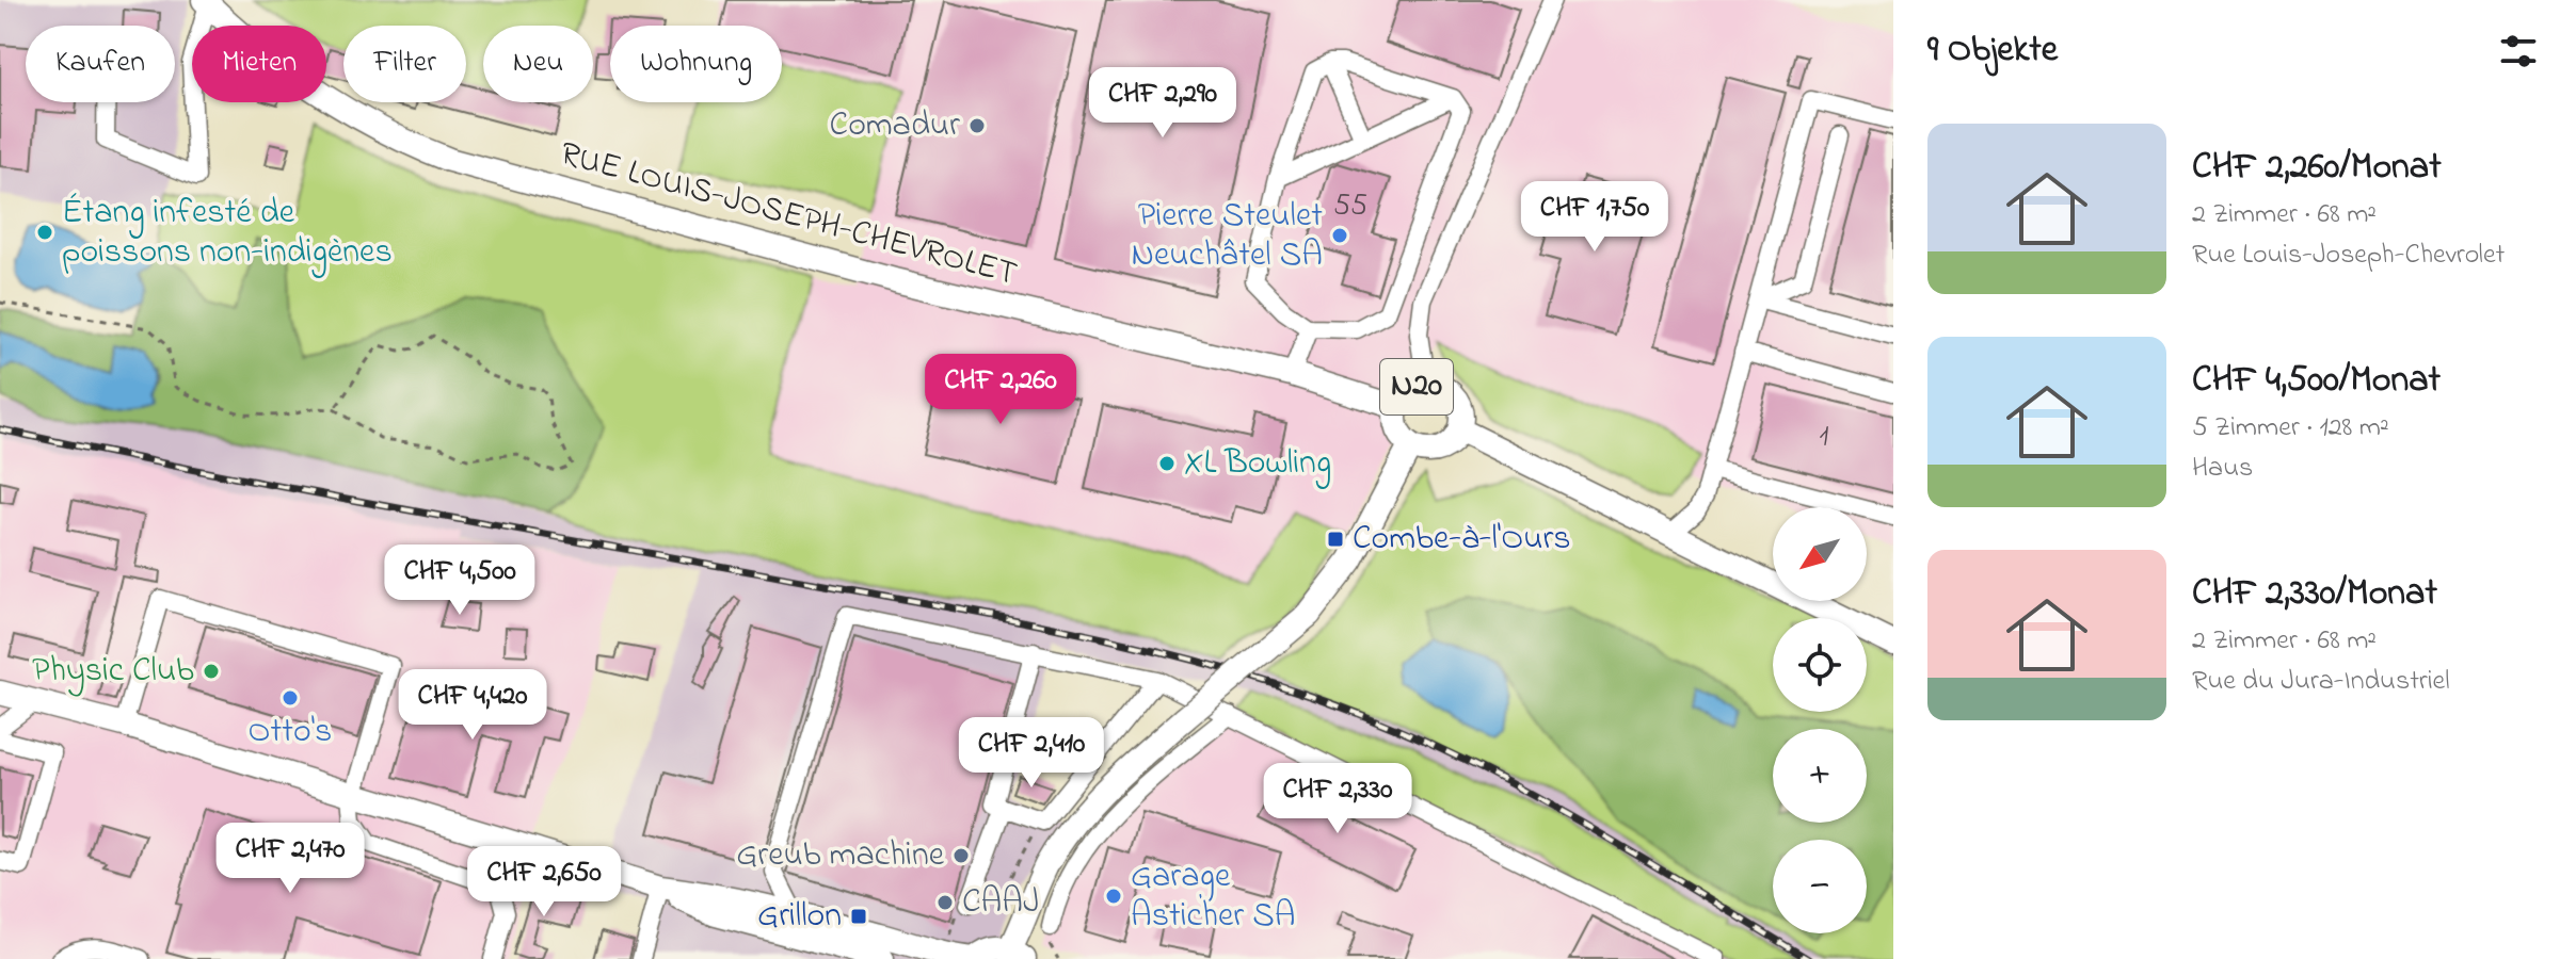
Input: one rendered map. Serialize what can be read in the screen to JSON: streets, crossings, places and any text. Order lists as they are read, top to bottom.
{
  "streets": {
    "main road": ["RUE LOUIS-JOSEPH-CHEVROLET", "N20"]
  },
  "crossings": [
    ["RUE LOUIS-JOSEPH-CHEVROLET", "N20"]
  ],
  "places": {
    "other": [
      "Comadur",
      "Étang infesté de poissons non-indigènes",
      "Pierre Steulet Neuchâtel SA",
      "XL Bowling",
      "Physic Club",
      "Otto's",
      "Greub machine",
      "Garage Asticher SA",
      "CAAJ"
    ],
    "transit": ["Combe-à-l'Ours", "Grillon"]
  },
  "house_numbers": ["55", "1"],
  "north": "bottom left",
  "page": {
    "heading": "9 Objekte",
    "chip": [
      "Kaufen",
      "Mieten",
      "Filter",
      "Neu",
      "Wohnung"
    ],
    "price": [
      "CHF 2,290",
      "CHF 1,750",
      "CHF 2,260",
      "CHF 4,500",
      "CHF 4,420",
      "CHF 2,410",
      "CHF 2,330",
      "CHF 2,470",
      "CHF 2,650"
    ],
    "list": [
      {
        "name": "CHF 2,260/Monat",
        "note": "2 Zimmer · 68 m² · Rue Louis-Joseph-Chevrolet"
      },
      {
        "name": "CHF 4,500/Monat",
        "note": "5 Zimmer · 128 m² · Haus"
      },
      {
        "name": "CHF 2,330/Monat",
        "note": "2 Zimmer · 68 m² · Rue du Jura-Industriel"
      }
    ],
    "map_buttons": ["+", "−"]
  }
}
